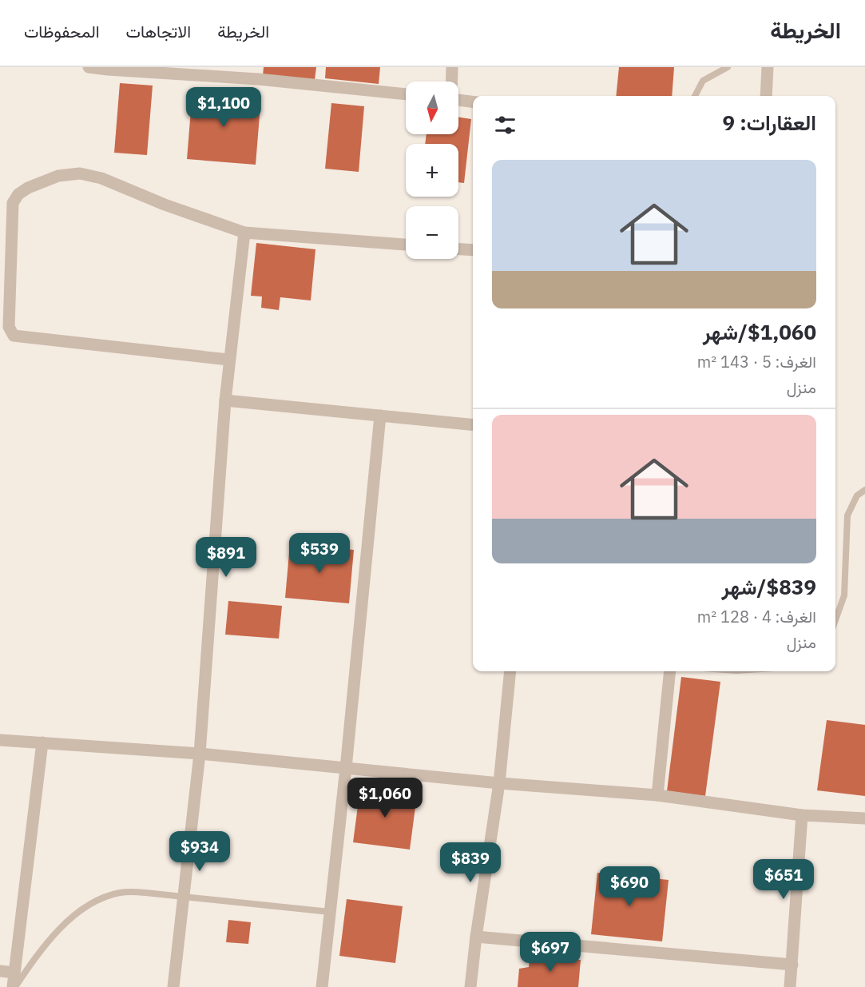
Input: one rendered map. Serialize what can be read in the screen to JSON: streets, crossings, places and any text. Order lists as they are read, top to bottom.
{
  "north": "bottom",
  "page": {
    "header": "الخريطة",
    "nav": ["الخريطة", "الاتجاهات", "المحفوظات"],
    "map_buttons": ["+", "−"],
    "price": [
      "$1,100",
      "$539",
      "$891",
      "$1,060",
      "$934",
      "$839",
      "$651",
      "$690",
      "$697"
    ],
    "heading": "العقارات: 9",
    "list": [
      {
        "name": "$1,060/شهر",
        "note": "الغرف: 5 · 143 m² · منزل"
      },
      {
        "name": "$839/شهر",
        "note": "الغرف: 4 · 128 m² · منزل"
      }
    ]
  }
}
